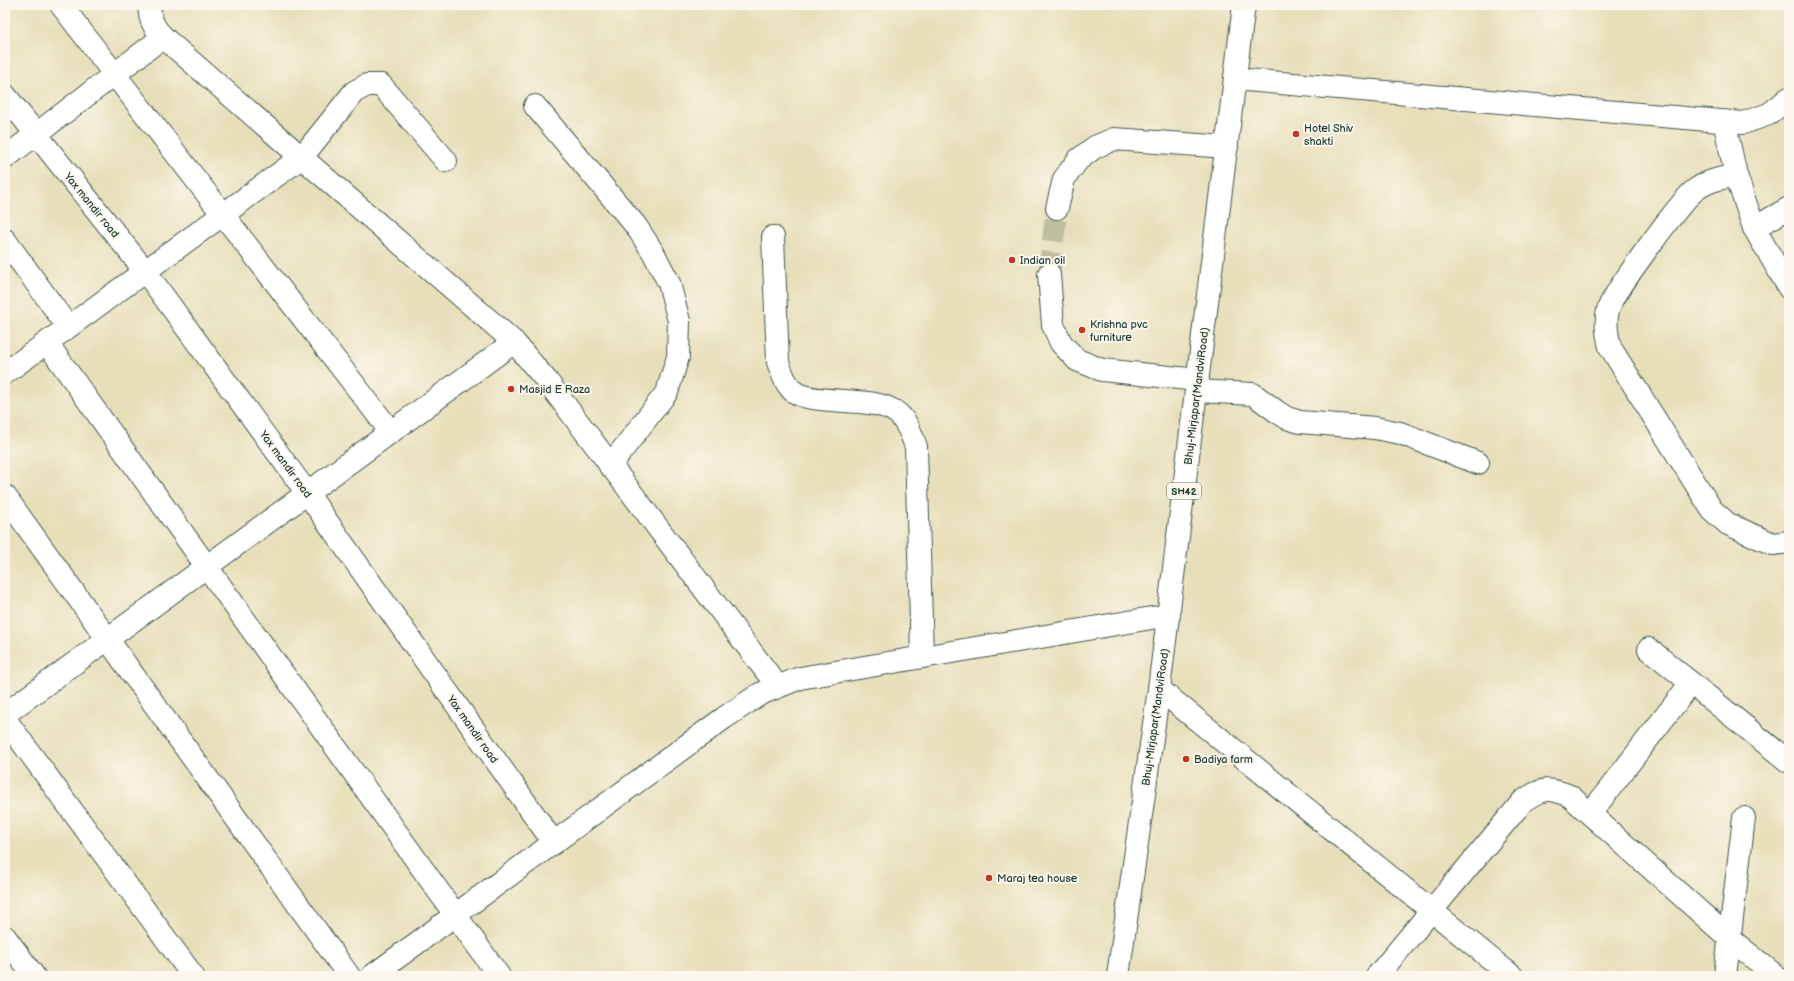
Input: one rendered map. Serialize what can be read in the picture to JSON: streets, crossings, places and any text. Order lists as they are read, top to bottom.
{
  "streets": {
    "street": ["Yax mandir road", "Bhuj-Mirjapar(MandviRoad)", "SH42"]
  },
  "places": [
    "Hotel Shiv shakti",
    "Indian oil",
    "Krishna pvc furniture",
    "Masjid E Raza",
    "Badiya farm",
    "Maraj tea house"
  ]
}
